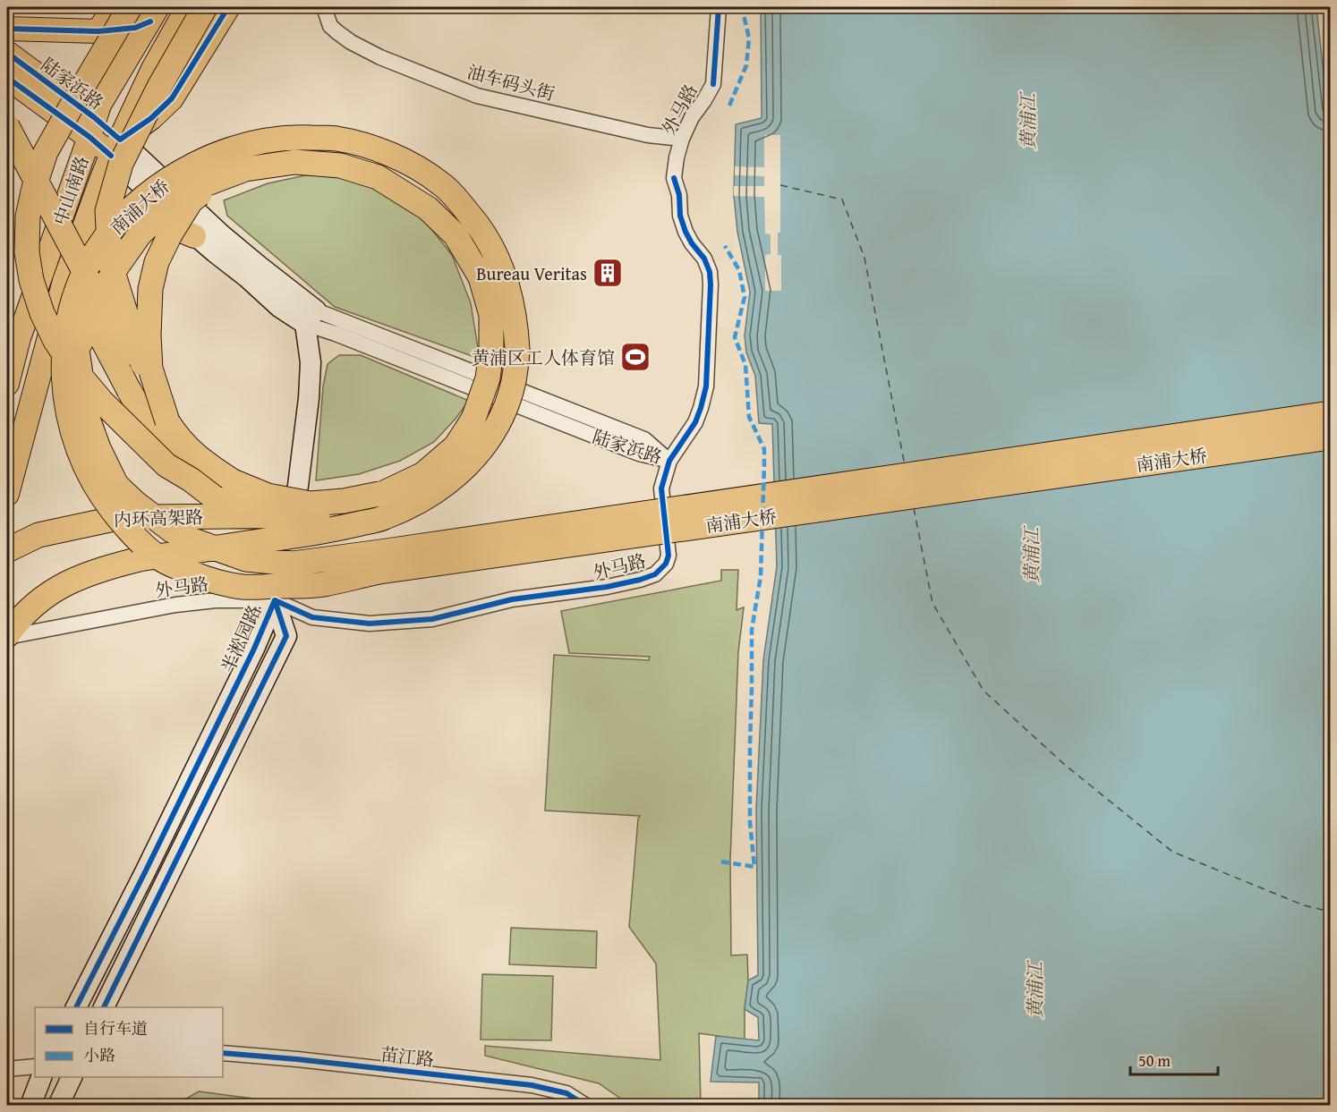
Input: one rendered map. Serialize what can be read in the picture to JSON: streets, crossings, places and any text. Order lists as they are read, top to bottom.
{
  "streets": {
    "highway": ["南浦大桥", "内环高架路"],
    "main road": ["陆家浜路", "中山南路", "半淞园路"],
    "street": ["油车码头街", "外马路", "苗江路"]
  },
  "crossings": [
    ["油车码头街", "外马路"],
    ["陆家浜路", "外马路"],
    ["陆家浜路", "中山南路"],
    ["陆家浜路", "半淞园路"],
    ["外马路", "半淞园路"],
    ["南浦大桥", "内环高架路"]
  ],
  "water": ["黄浦江"],
  "places": {
    "building": ["Bureau Veritas"],
    "sports": ["黄浦区工人体育馆"]
  },
  "legend": ["自行车道", "小路"],
  "scale_bar": "50 m"
}
